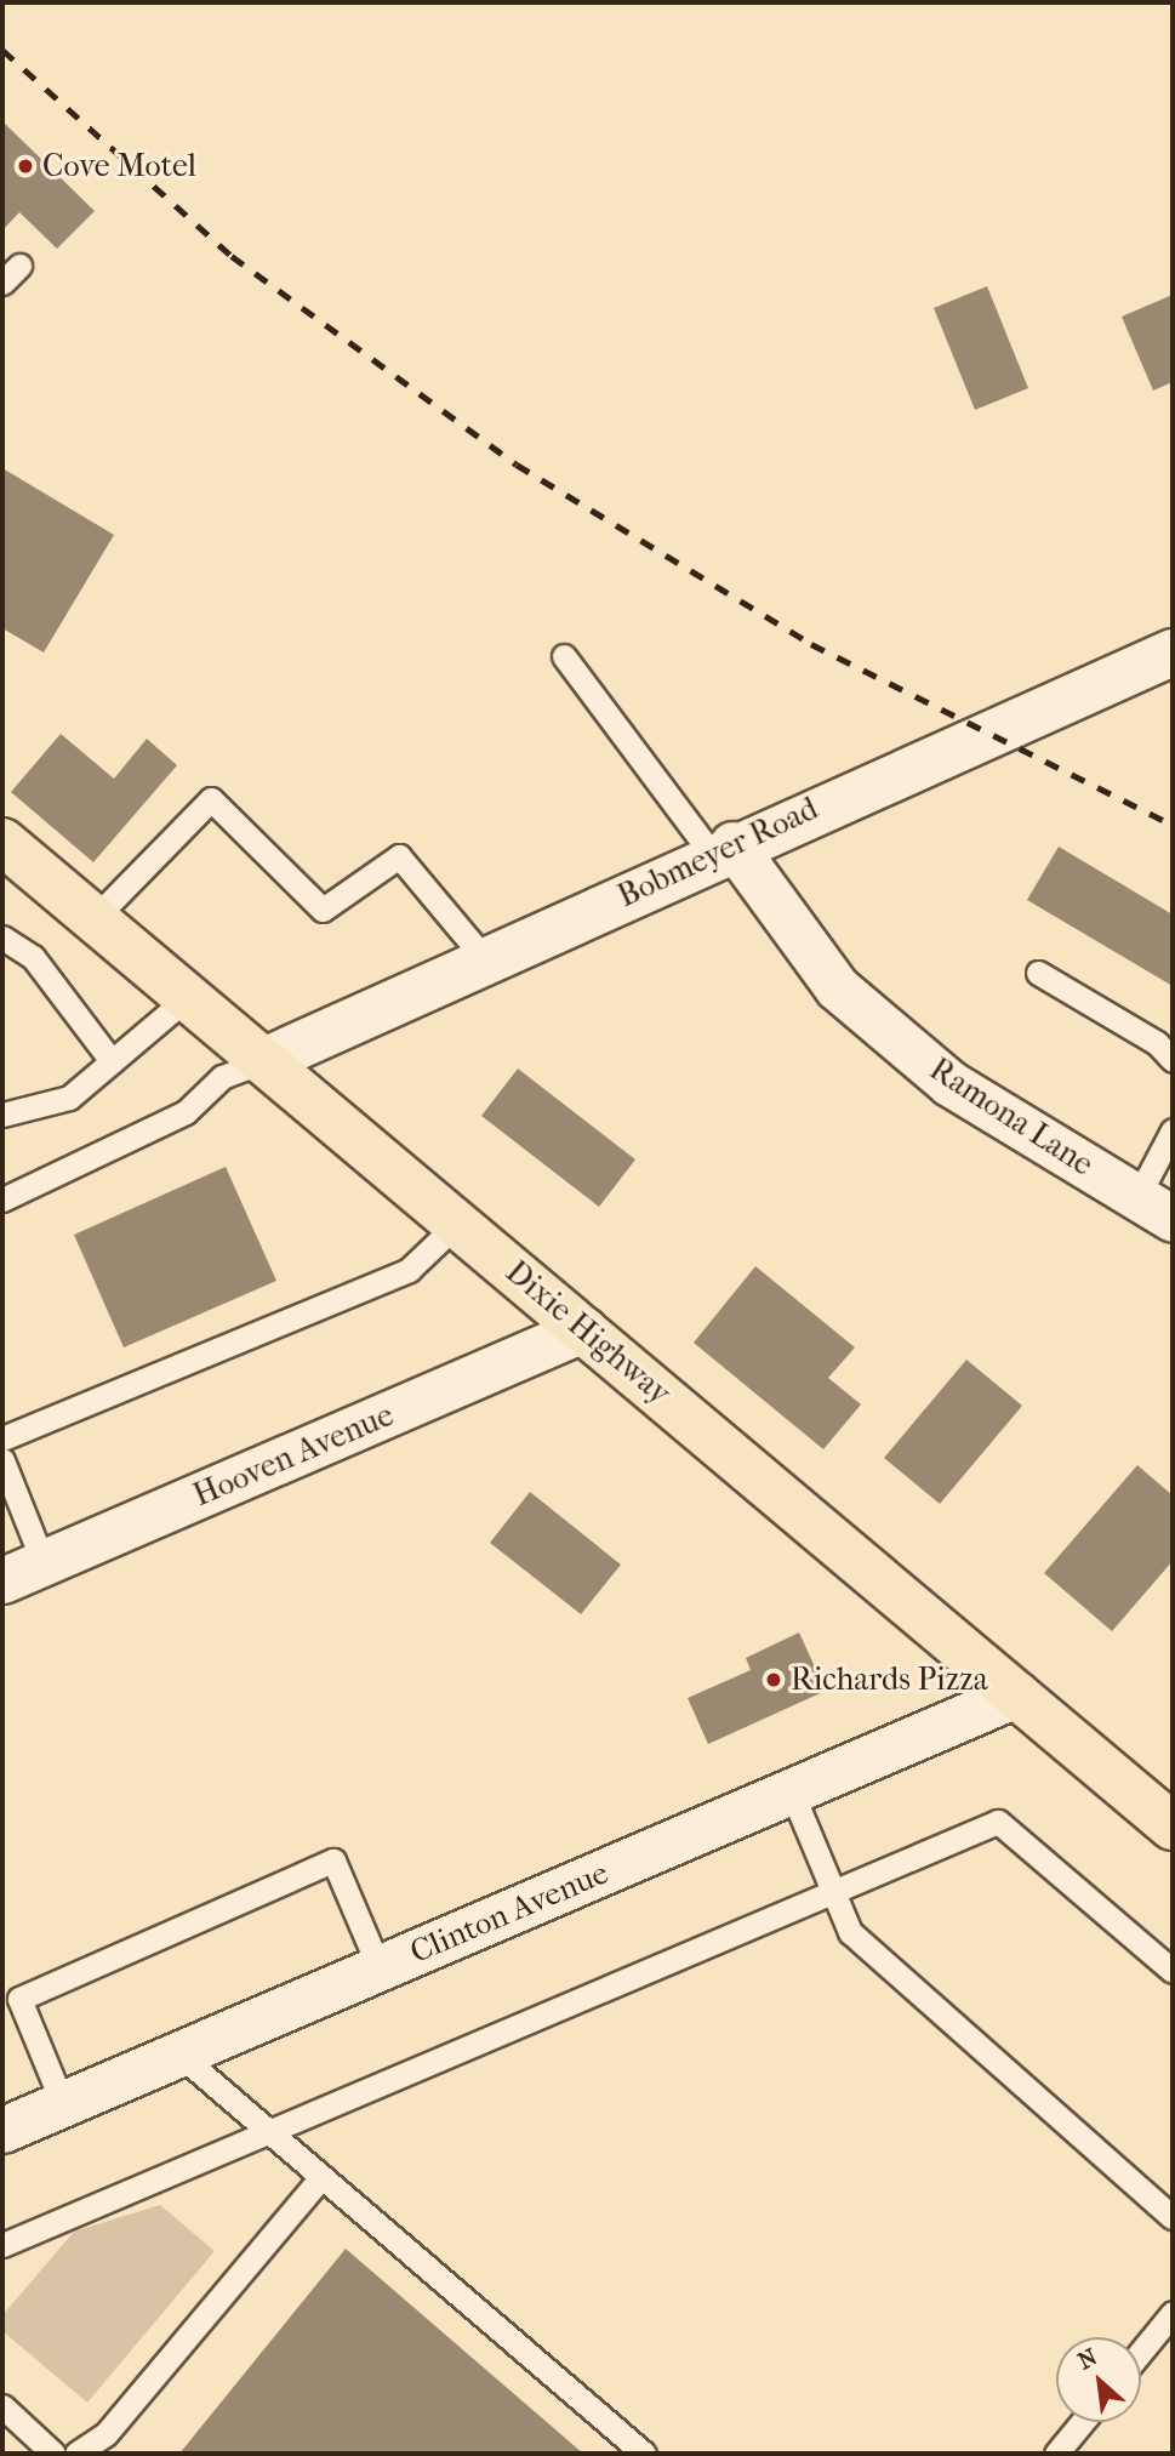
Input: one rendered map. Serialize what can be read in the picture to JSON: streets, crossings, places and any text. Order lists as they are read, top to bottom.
{
  "streets": {
    "main road": ["Dixie Highway"],
    "street": [
      "Bobmeyer Road",
      "Ramona Lane",
      "Hooven Avenue",
      "Clinton Avenue"
    ]
  },
  "crossings": [
    ["Bobmeyer Road", "Ramona Lane"],
    ["Bobmeyer Road", "Dixie Highway"],
    ["Dixie Highway", "Hooven Avenue"],
    ["Dixie Highway", "Clinton Avenue"]
  ],
  "places": ["Cove Motel", "Richards Pizza"],
  "north": "top left"
}
